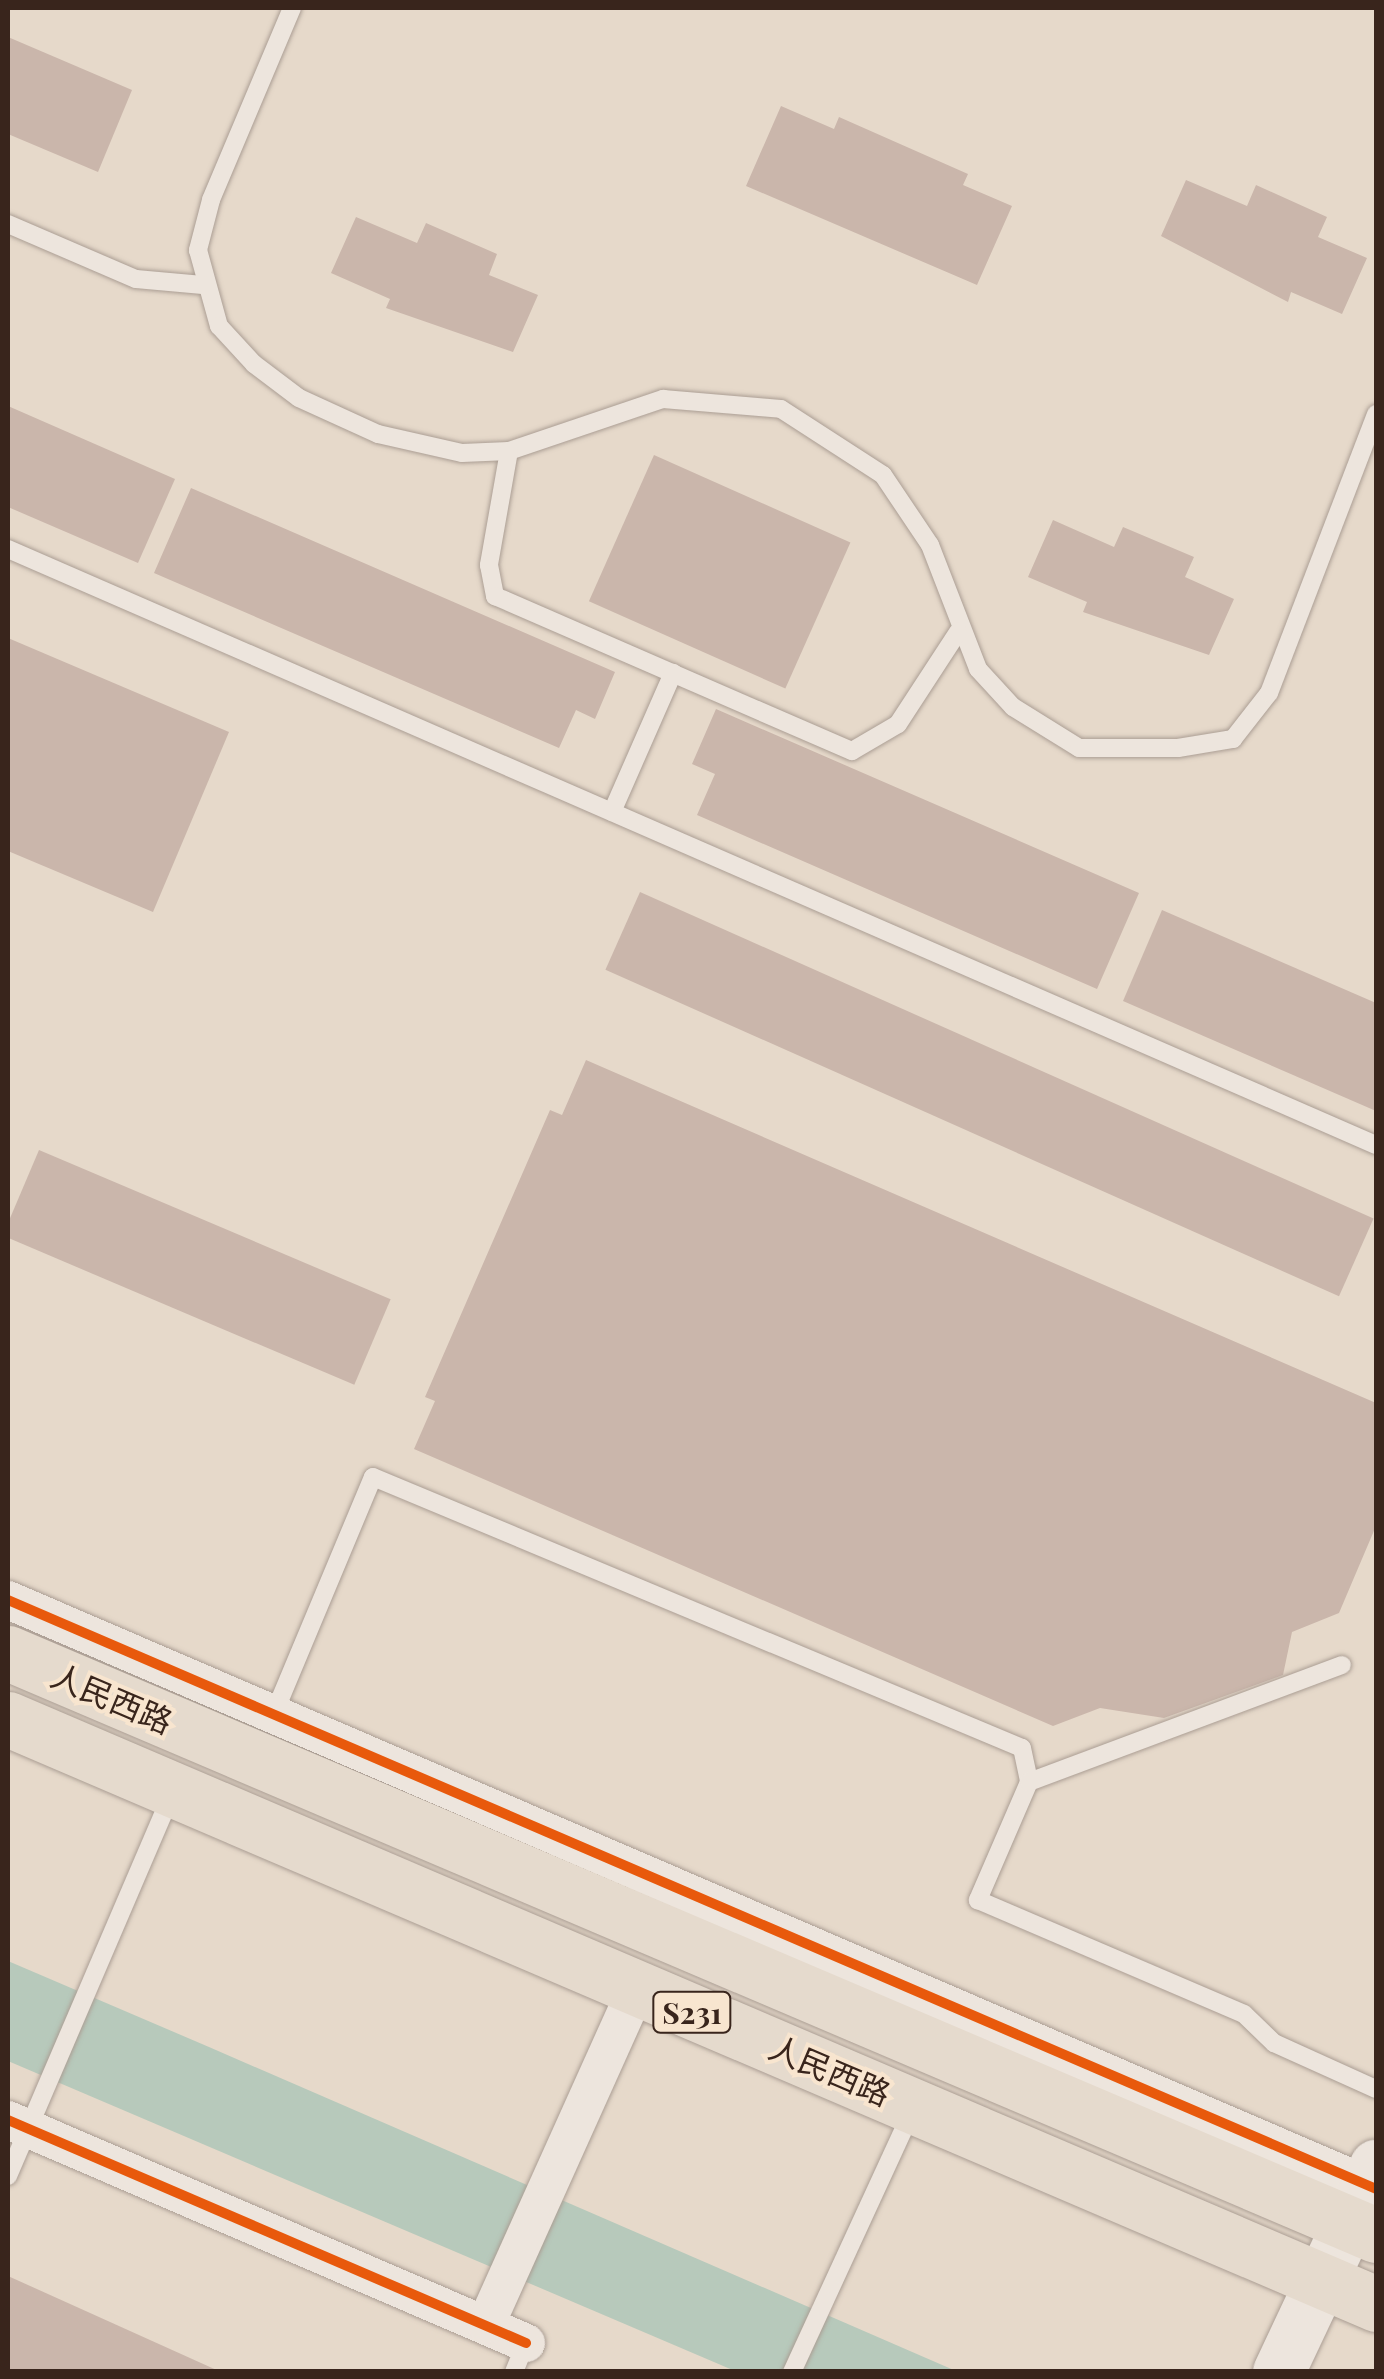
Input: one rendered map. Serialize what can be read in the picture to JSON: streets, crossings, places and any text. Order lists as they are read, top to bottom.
{
  "streets": {
    "main road": ["人民西路", "S231"]
  }
}
